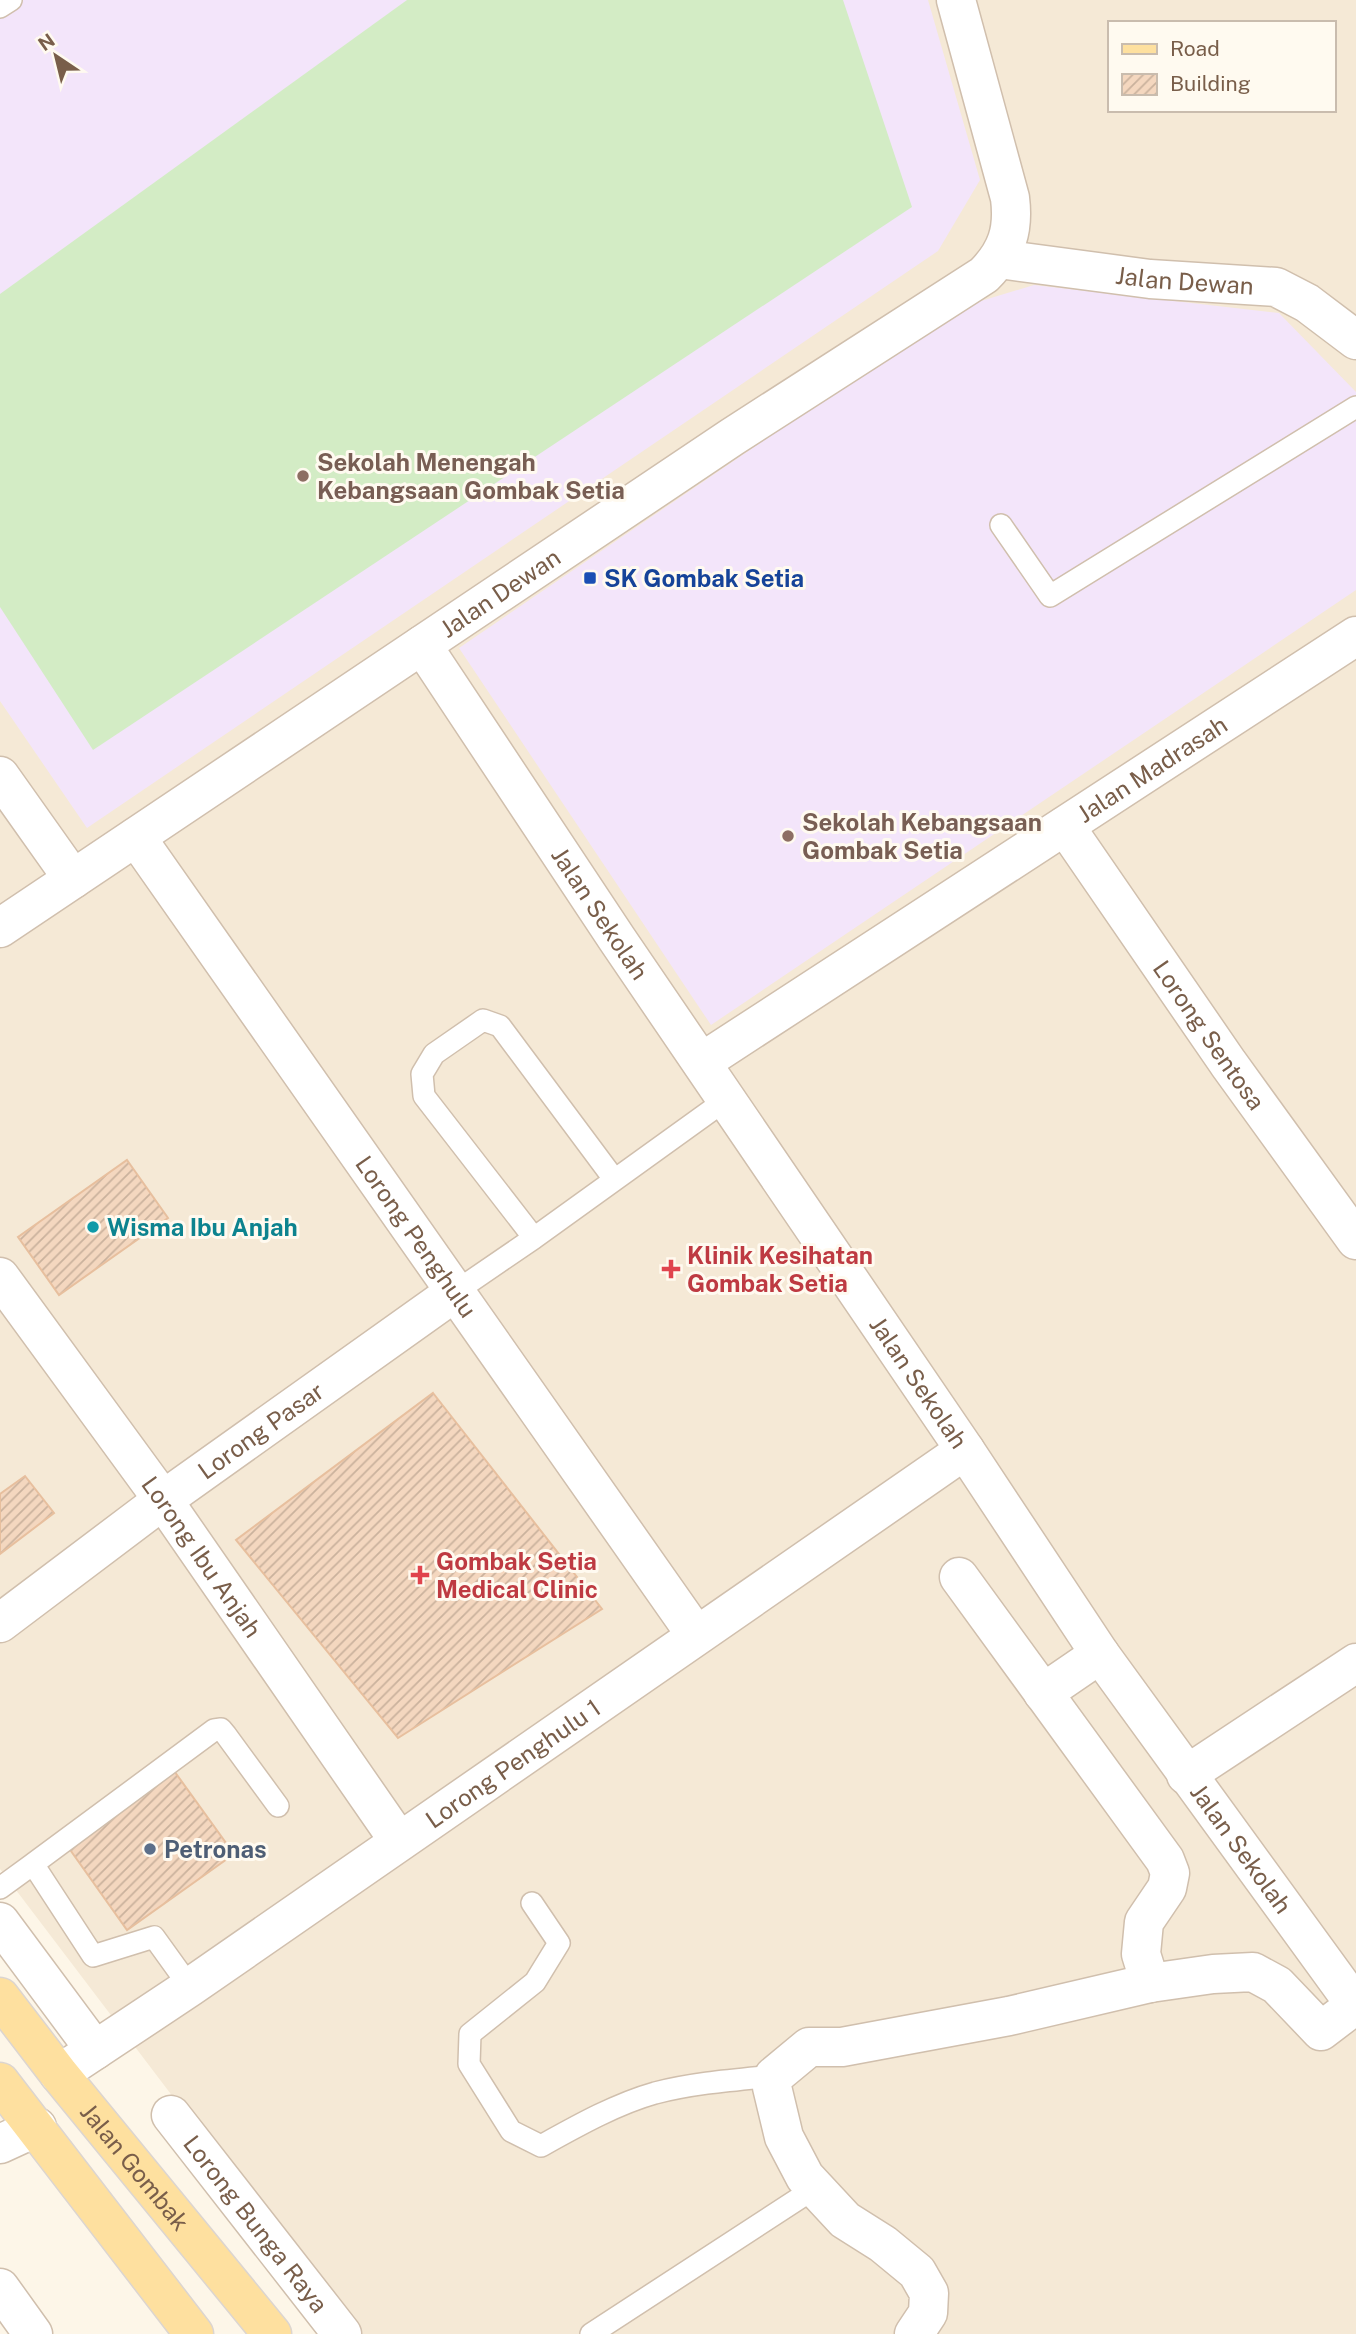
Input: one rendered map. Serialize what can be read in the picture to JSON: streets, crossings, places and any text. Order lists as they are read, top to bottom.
{
  "streets": {
    "main road": ["Jalan Gombak"],
    "street": [
      "Jalan Dewan",
      "Jalan Madrasah",
      "Jalan Sekolah",
      "Lorong Sentosa",
      "Lorong Penghulu",
      "Lorong Pasar",
      "Lorong Ibu Anjah",
      "Lorong Penghulu 1",
      "Lorong Bunga Raya"
    ]
  },
  "crossings": [
    ["Jalan Dewan", "Jalan Sekolah"],
    ["Jalan Dewan", "Lorong Penghulu"],
    ["Jalan Madrasah", "Jalan Sekolah"],
    ["Jalan Madrasah", "Lorong Sentosa"],
    ["Jalan Sekolah", "Lorong Penghulu 1"],
    ["Lorong Penghulu", "Lorong Pasar"],
    ["Lorong Penghulu", "Lorong Penghulu 1"],
    ["Lorong Pasar", "Lorong Ibu Anjah"],
    ["Lorong Ibu Anjah", "Lorong Penghulu 1"],
    ["Lorong Penghulu 1", "Jalan Gombak"]
  ],
  "places": {
    "other": [
      "Sekolah Menengah Kebangsaan Gombak Setia",
      "Sekolah Kebangsaan Gombak Setia",
      "Wisma Ibu Anjah",
      "Petronas"
    ],
    "transit": ["SK Gombak Setia"],
    "health": ["Klinik Kesihatan Gombak Setia", "Gombak Setia Medical Clinic"]
  },
  "legend": ["Road", "Building"],
  "north": "top left"
}
